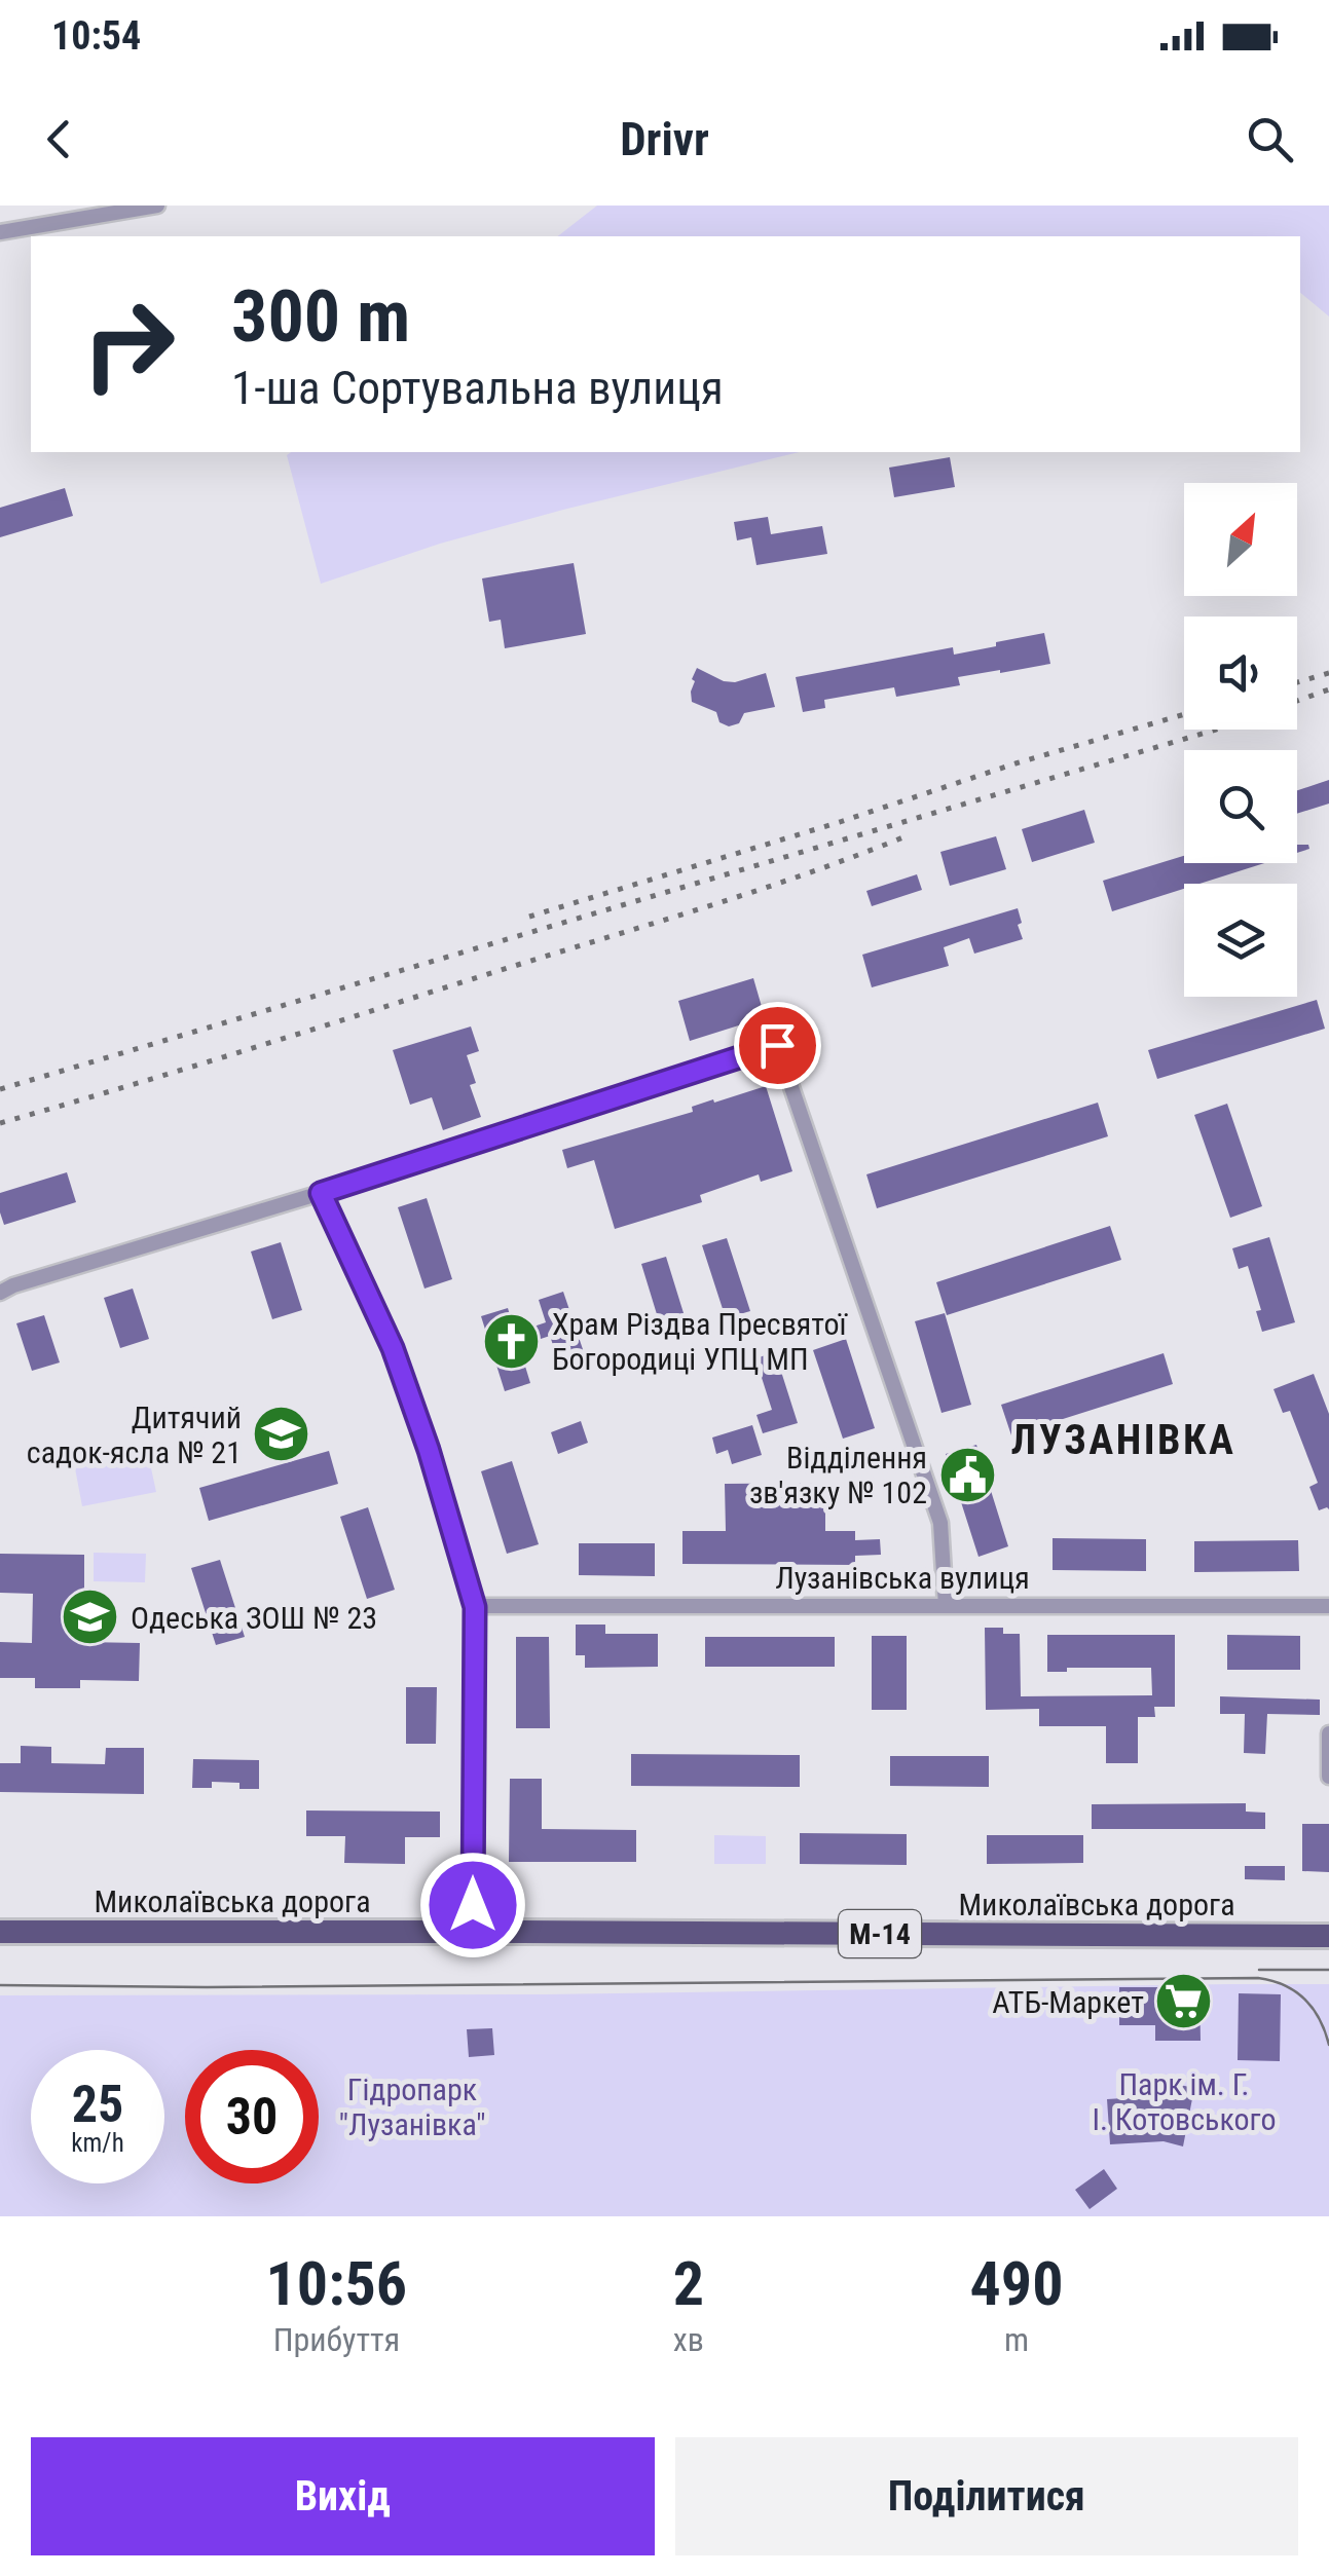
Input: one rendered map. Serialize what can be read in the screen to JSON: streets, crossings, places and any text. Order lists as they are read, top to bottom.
{
  "streets": {
    "main road": ["Миколаївська дорога", "М-14"],
    "street": ["Лузанівська вулиця"]
  },
  "districts": ["ЛУЗАНІВКА"],
  "parks": ["Парк ім. Г. І. Котовського", "Гідропарк \"Лузанівка\""],
  "places": {
    "church": ["Храм Різдва Пресвятої Богородиці УПЦ МП"],
    "school or university": ["Дитячий садок-ясла № 21", "Одеська ЗОШ № 23"],
    "public building": ["Відділення зв'язку № 102"],
    "supermarket": ["АТБ-Маркет"]
  },
  "north": "top right",
  "page": {
    "status": "10:54",
    "header": "Drivr",
    "turn": ["300 m", "1-ша Сортувальна вулиця"],
    "speed": "25 km/h",
    "limit": "30",
    "eta": [
      "10:56",
      "Прибуття",
      "2",
      "хв",
      "490",
      "m"
    ],
    "buttons": ["Вихід", "Поділитися"]
  }
}
